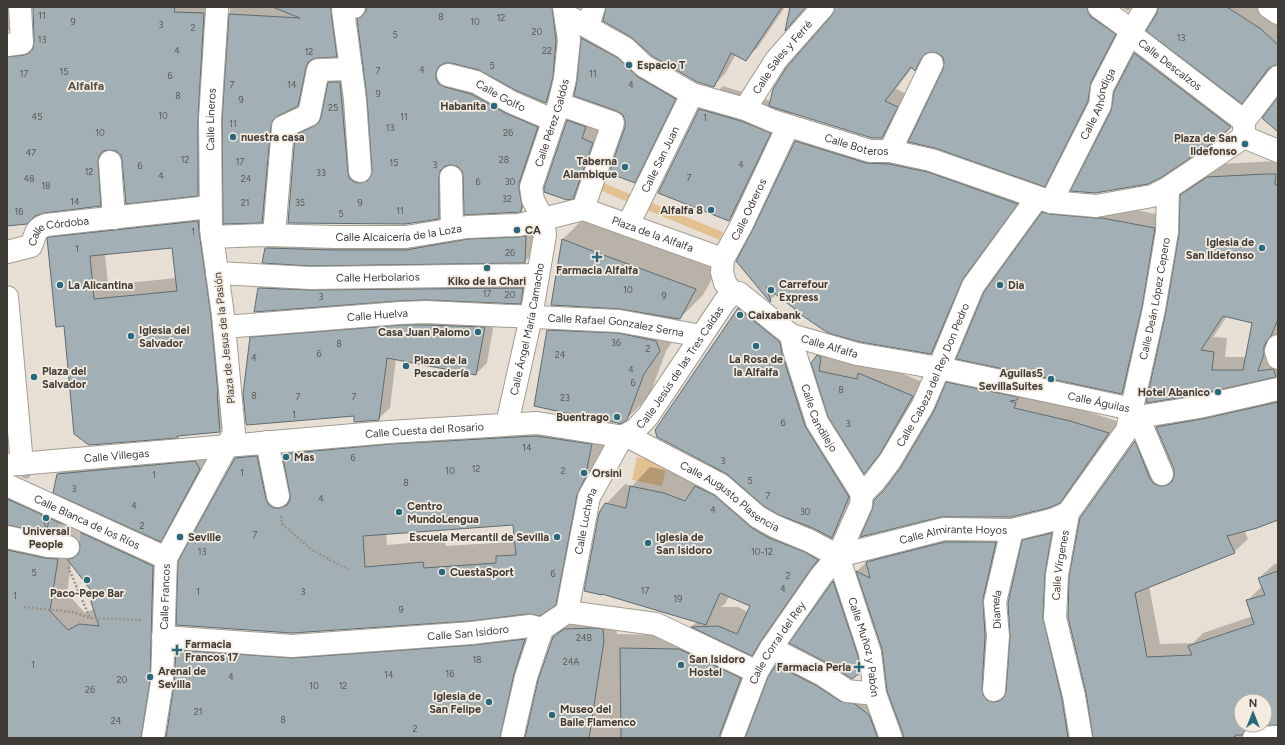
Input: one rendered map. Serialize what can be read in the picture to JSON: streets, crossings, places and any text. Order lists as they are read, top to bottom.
{
  "streets": {
    "street": [
      "Calle Sales y Ferré",
      "Calle Descalzos",
      "Calle Golfo",
      "Calle Alhóndiga",
      "Calle Lineros",
      "Calle Pérez Galdós",
      "Calle Boteros",
      "Calle San Juan",
      "Calle Odreros",
      "Calle Alcaicería de la Loza",
      "Calle Córdoba",
      "Plaza de la Alfalfa",
      "Calle Herbolarios",
      "Calle Deán López Cepero",
      "Calle Huelva",
      "Calle Rafael Gonzalez Serna",
      "Calle Ángel María Camacho",
      "Plaza de Jesus de la Pasión",
      "Calle Alfalfa",
      "Calle Jesús de las Tres Caídas",
      "Calle Cabeza del Rey Don Pedro",
      "Calle Águilas",
      "Calle Candilejo",
      "Calle Cuesta del Rosario",
      "Calle Villegas",
      "Calle Augusto Plasencia",
      "Calle Blanca de los Ríos",
      "Calle Luchana",
      "Calle Almirante Hoyos",
      "Calle Vírgenes",
      "Calle Francos",
      "Diamela",
      "Calle San Isidoro",
      "Calle Corral del Rey",
      "Calle Muñoz y Pabón"
    ]
  },
  "crossings": [
    ["Calle Sales y Ferré", "Calle Boteros"],
    ["Calle Descalzos", "Calle Alhóndiga"],
    ["Calle Golfo", "Calle Pérez Galdós"],
    ["Calle Golfo", "Calle Alcaicería de la Loza"],
    ["Calle Golfo", "Plaza de la Alfalfa"],
    ["Calle Alhóndiga", "Calle Boteros"],
    ["Calle Alhóndiga", "Calle Cabeza del Rey Don Pedro"],
    ["Calle Lineros", "Calle Alcaicería de la Loza"],
    ["Calle Lineros", "Calle Córdoba"],
    ["Calle Lineros", "Plaza de Jesus de la Pasión"],
    ["Calle Pérez Galdós", "Calle Boteros"],
    ["Calle Pérez Galdós", "Calle Alcaicería de la Loza"],
    ["Calle Pérez Galdós", "Calle Ángel María Camacho"],
    ["Calle Boteros", "Calle San Juan"],
    ["Calle Boteros", "Calle Odreros"],
    ["Calle Boteros", "Calle Deán López Cepero"],
    ["Calle Boteros", "Calle Cabeza del Rey Don Pedro"],
    ["Calle San Juan", "Plaza de la Alfalfa"],
    ["Calle Odreros", "Plaza de la Alfalfa"],
    ["Calle Alcaicería de la Loza", "Plaza de la Alfalfa"],
    ["Calle Alcaicería de la Loza", "Calle Ángel María Camacho"],
    ["Calle Alcaicería de la Loza", "Plaza de Jesus de la Pasión"],
    ["Calle Herbolarios", "Calle Ángel María Camacho"],
    ["Calle Herbolarios", "Plaza de Jesus de la Pasión"],
    ["Calle Deán López Cepero", "Calle Águilas"],
    ["Calle Deán López Cepero", "Calle Vírgenes"],
    ["Calle Huelva", "Calle Rafael Gonzalez Serna"],
    ["Calle Huelva", "Calle Ángel María Camacho"],
    ["Calle Huelva", "Plaza de Jesus de la Pasión"],
    ["Calle Rafael Gonzalez Serna", "Calle Ángel María Camacho"],
    ["Calle Rafael Gonzalez Serna", "Calle Jesús de las Tres Caídas"],
    ["Calle Ángel María Camacho", "Calle Cuesta del Rosario"],
    ["Plaza de Jesus de la Pasión", "Calle Cuesta del Rosario"],
    ["Plaza de Jesus de la Pasión", "Calle Villegas"],
    ["Plaza de Jesus de la Pasión", "Calle Francos"],
    ["Calle Alfalfa", "Calle Jesús de las Tres Caídas"],
    ["Calle Alfalfa", "Calle Cabeza del Rey Don Pedro"],
    ["Calle Alfalfa", "Calle Águilas"],
    ["Calle Alfalfa", "Calle Candilejo"],
    ["Calle Jesús de las Tres Caídas", "Calle Cuesta del Rosario"],
    ["Calle Jesús de las Tres Caídas", "Calle Augusto Plasencia"],
    ["Calle Jesús de las Tres Caídas", "Calle Luchana"],
    ["Calle Cabeza del Rey Don Pedro", "Calle Águilas"],
    ["Calle Cabeza del Rey Don Pedro", "Calle Candilejo"],
    ["Calle Águilas", "Calle Vírgenes"],
    ["Calle Cuesta del Rosario", "Calle Villegas"],
    ["Calle Cuesta del Rosario", "Calle Augusto Plasencia"],
    ["Calle Cuesta del Rosario", "Calle Luchana"],
    ["Calle Cuesta del Rosario", "Calle Francos"],
    ["Calle Villegas", "Calle Francos"],
    ["Calle Augusto Plasencia", "Calle Luchana"],
    ["Calle Augusto Plasencia", "Calle Almirante Hoyos"],
    ["Calle Augusto Plasencia", "Calle Corral del Rey"],
    ["Calle Augusto Plasencia", "Calle Muñoz y Pabón"],
    ["Calle Blanca de los Ríos", "Calle Francos"],
    ["Calle Almirante Hoyos", "Calle Vírgenes"],
    ["Calle Almirante Hoyos", "Diamela"],
    ["Calle Almirante Hoyos", "Calle Corral del Rey"],
    ["Calle Almirante Hoyos", "Calle Muñoz y Pabón"],
    ["Calle Francos", "Calle San Isidoro"],
    ["Calle Corral del Rey", "Calle Muñoz y Pabón"]
  ],
  "districts": ["Alfalfa"],
  "places": {
    "other": [
      "Espacio T",
      "Habanita",
      "nuestra casa",
      "Plaza de San Ildefonso",
      "Taberna Alambique",
      "Alfalfa 8",
      "CA",
      "Iglesia de San Ildefonso",
      "Kiko de la Chari",
      "La Alicantina",
      "Dia",
      "Carrefour Express",
      "Caixabank",
      "Casa Juan Palomo",
      "Iglesia del Salvador",
      "La Rosa de la Alfalfa",
      "Plaza de la Pescadería",
      "Plaza del Salvador",
      "Aguilas5 SevillaSuites",
      "Hotel Abanico",
      "Buentrago",
      "Mas",
      "Orsini",
      "Centro MundoLengua",
      "Universal People",
      "Seville",
      "Escuela Mercantil de Sevilla",
      "Iglesia de San Isidoro",
      "CuestaSport",
      "Paco-Pepe Bar",
      "San Isidoro Hostel",
      "Arenal de Sevilla",
      "Iglesia de San Felipe",
      "Museo del Baile Flamenco"
    ],
    "health": ["Farmacia Alfalfa", "Farmacia Francos 17", "Farmacia Perla"]
  },
  "house_numbers": [
    "11",
    "8",
    "12",
    "9",
    "10",
    "3",
    "2",
    "20",
    "5",
    "13",
    "13",
    "4",
    "22",
    "12",
    "5",
    "4",
    "7",
    "15",
    "17",
    "11",
    "6",
    "7",
    "14",
    "4",
    "9",
    "8",
    "9",
    "25",
    "10",
    "45",
    "11",
    "1",
    "11",
    "13",
    "10",
    "26",
    "47",
    "12",
    "28",
    "17",
    "15",
    "3",
    "4",
    "6",
    "12",
    "33",
    "4",
    "7",
    "48",
    "24",
    "6",
    "30",
    "18",
    "32",
    "14",
    "21",
    "35",
    "9",
    "11",
    "16",
    "5",
    "1",
    "1",
    "26",
    "10",
    "17",
    "20",
    "9",
    "3",
    "36",
    "8",
    "2",
    "6",
    "24",
    "4",
    "4",
    "6",
    "8",
    "8",
    "7",
    "7",
    "23",
    "1",
    "6",
    "3",
    "14",
    "6",
    "3",
    "12",
    "10",
    "2",
    "1",
    "1",
    "5",
    "8",
    "3",
    "7",
    "4",
    "4",
    "4",
    "30",
    "2",
    "7",
    "13",
    "10-12",
    "5",
    "6",
    "2",
    "4",
    "17",
    "1",
    "3",
    "1",
    "19",
    "9",
    "24B",
    "18",
    "24A",
    "1",
    "16",
    "14",
    "4",
    "20",
    "10",
    "12",
    "26",
    "21",
    "8",
    "24",
    "2"
  ],
  "north": "top"
}
